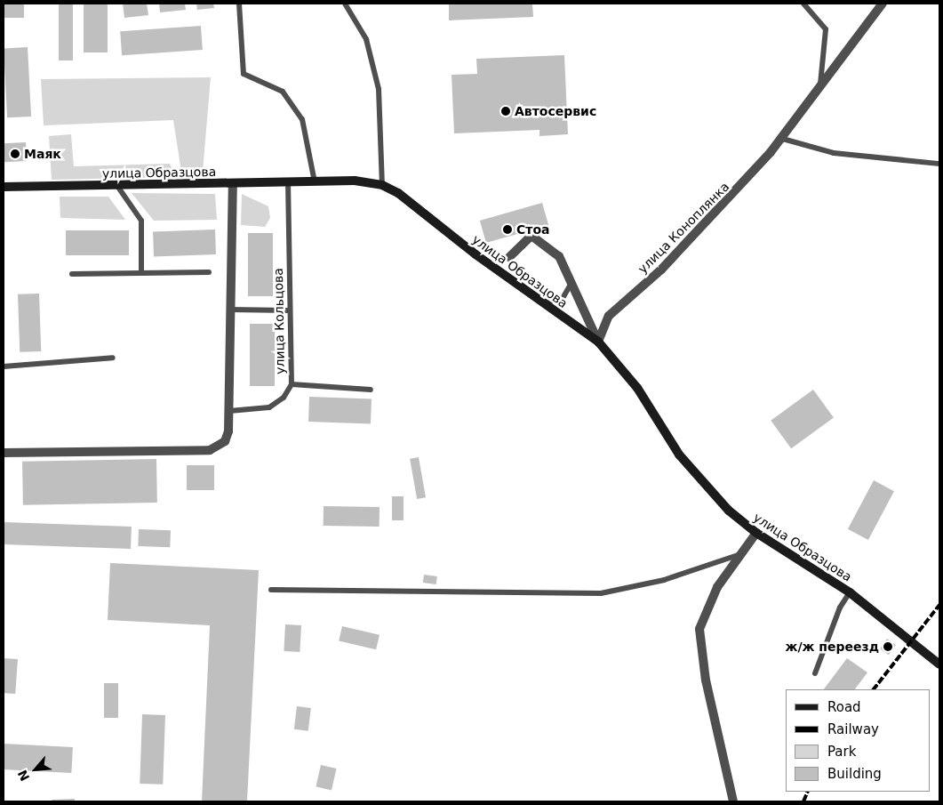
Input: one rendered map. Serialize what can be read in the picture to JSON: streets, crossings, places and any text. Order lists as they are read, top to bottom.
{
  "streets": {
    "main road": ["улица Образцова"],
    "street": ["улица Коноплянка"],
    "lane": ["улица Кольцова"]
  },
  "crossings": [
    ["улица Образцова", "улица Коноплянка"],
    ["улица Образцова", "улица Кольцова"]
  ],
  "places": [
    "Автосервис",
    "Маяк",
    "Стоа",
    "ж/ж переезд"
  ],
  "legend": [
    "Road",
    "Railway",
    "Park",
    "Building"
  ],
  "north": "bottom left"
}
